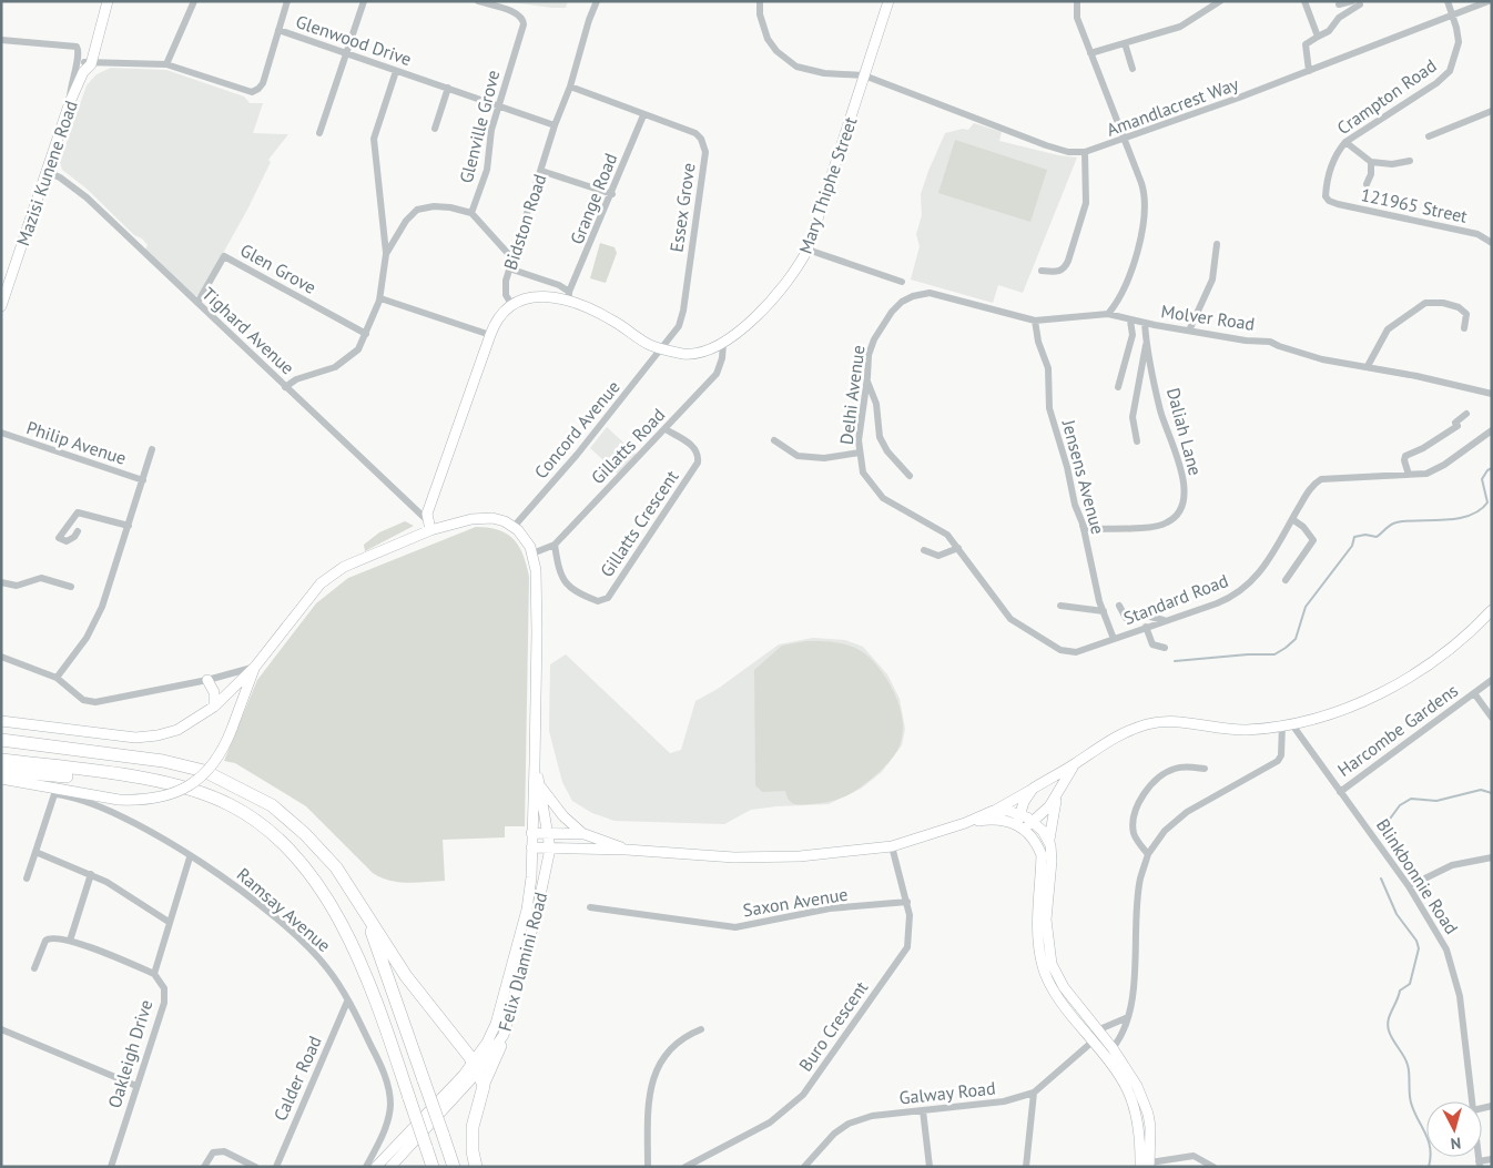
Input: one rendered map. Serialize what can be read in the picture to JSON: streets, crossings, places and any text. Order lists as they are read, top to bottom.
{
  "streets": {
    "main road": ["Mazisi Kunene Road", "Mary Thiphe Street", "Felix Dlamini Road"],
    "street": [
      "Glenwood Drive",
      "Crampton Road",
      "Amandlacrest Way",
      "Glenville Grove",
      "Grange Road",
      "121965 Street",
      "Essex Grove",
      "Bidston Road",
      "Glen Grove",
      "Molver Road",
      "Tighard Avenue",
      "Delhi Avenue",
      "Concord Avenue",
      "Daliah Lane",
      "Philip Avenue",
      "Gillatts Road",
      "Jensens Avenue",
      "Gillatts Crescent",
      "Standard Road",
      "Harcombe Gardens",
      "Blinkbonnie Road",
      "Saxon Avenue",
      "Ramsay Avenue",
      "Buro Crescent",
      "Oakleigh Drive",
      "Calder Road",
      "Galway Road"
    ]
  },
  "crossings": [
    ["Glenwood Drive", "Glenville Grove"],
    ["Glenwood Drive", "Mazisi Kunene Road"],
    ["Glenwood Drive", "Bidston Road"],
    ["Crampton Road", "Amandlacrest Way"],
    ["Crampton Road", "121965 Street"],
    ["Amandlacrest Way", "Mary Thiphe Street"],
    ["Mazisi Kunene Road", "Tighard Avenue"],
    ["Mary Thiphe Street", "Gillatts Road"],
    ["Grange Road", "Essex Grove"],
    ["Essex Grove", "Bidston Road"],
    ["Essex Grove", "Concord Avenue"],
    ["Glen Grove", "Tighard Avenue"],
    ["Molver Road", "Delhi Avenue"],
    ["Molver Road", "Daliah Lane"],
    ["Molver Road", "Jensens Avenue"],
    ["Delhi Avenue", "Standard Road"],
    ["Daliah Lane", "Jensens Avenue"],
    ["Gillatts Road", "Gillatts Crescent"],
    ["Jensens Avenue", "Standard Road"],
    ["Harcombe Gardens", "Blinkbonnie Road"],
    ["Saxon Avenue", "Buro Crescent"],
    ["Ramsay Avenue", "Calder Road"]
  ],
  "north": "bottom"
}
